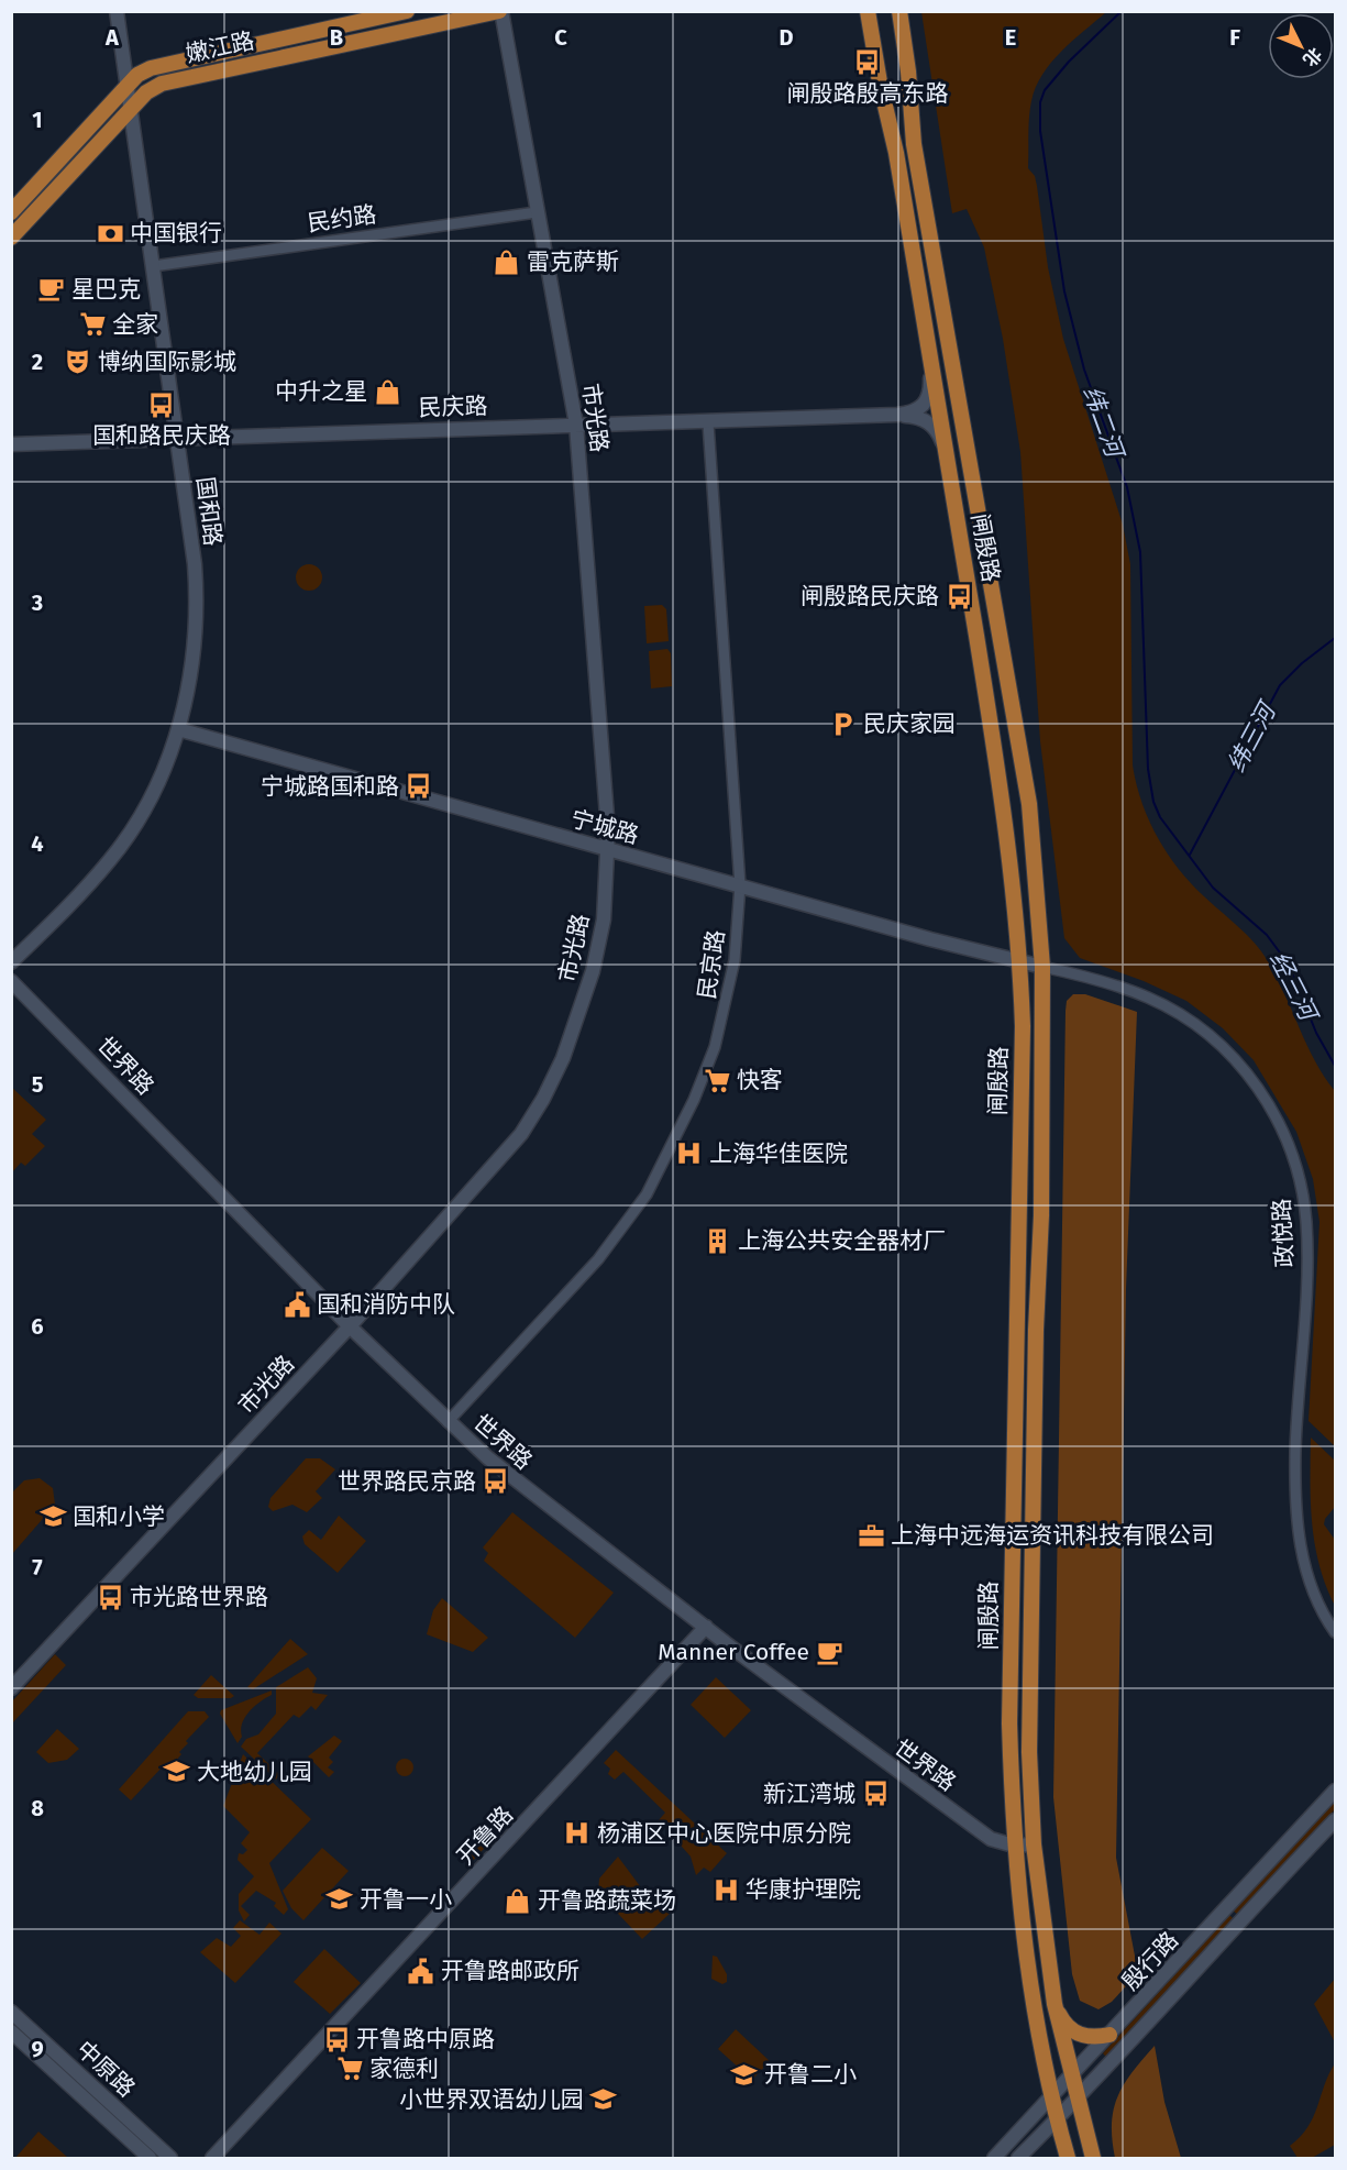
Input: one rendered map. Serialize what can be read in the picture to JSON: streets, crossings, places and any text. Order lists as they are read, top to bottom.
{
  "streets": {
    "main road": ["嫩江路", "闸殷路"],
    "street": [
      "民约路",
      "民庆路",
      "市光路",
      "国和路",
      "宁城路",
      "民京路",
      "世界路",
      "政悦路",
      "开鲁路",
      "殷行路",
      "中原路"
    ]
  },
  "crossings": [
    ["嫩江路", "市光路"],
    ["嫩江路", "国和路"],
    ["民约路", "市光路"],
    ["民约路", "国和路"],
    ["民庆路", "市光路"],
    ["民庆路", "国和路"],
    ["民庆路", "闸殷路"],
    ["民庆路", "民京路"],
    ["市光路", "宁城路"],
    ["市光路", "世界路"],
    ["国和路", "宁城路"],
    ["闸殷路", "宁城路"],
    ["闸殷路", "世界路"],
    ["闸殷路", "政悦路"],
    ["闸殷路", "殷行路"],
    ["宁城路", "民京路"],
    ["宁城路", "政悦路"],
    ["民京路", "世界路"],
    ["世界路", "开鲁路"]
  ],
  "water": ["纬二河", "纬三河", "经三河"],
  "places": {
    "bus stop": [
      "闸殷路殷高东路",
      "国和路民庆路",
      "闸殷路民庆路",
      "宁城路国和路",
      "世界路民京路",
      "市光路世界路",
      "新江湾城",
      "开鲁路中原路"
    ],
    "bank": ["中国银行"],
    "shop": ["雷克萨斯", "中升之星", "开鲁路蔬菜场"],
    "cafe": ["星巴克", "Manner Coffee"],
    "supermarket": ["全家", "快客", "家德利"],
    "theatre": ["博纳国际影城"],
    "parking": ["民庆家园"],
    "hospital": ["上海华佳医院", "杨浦区中心医院中原分院", "华康护理院"],
    "building": ["上海公共安全器材厂"],
    "public building": ["国和消防中队", "开鲁路邮政所"],
    "school or university": [
      "国和小学",
      "大地幼儿园",
      "开鲁一小",
      "开鲁二小",
      "小世界双语幼儿园"
    ],
    "office": ["上海中远海运资讯科技有限公司"]
  },
  "north": "bottom right",
  "grid": {
    "columns": [
      "A",
      "B",
      "C",
      "D",
      "E",
      "F"
    ],
    "rows": [
      "1",
      "2",
      "3",
      "4",
      "5",
      "6",
      "7",
      "8",
      "9"
    ]
  }
}
